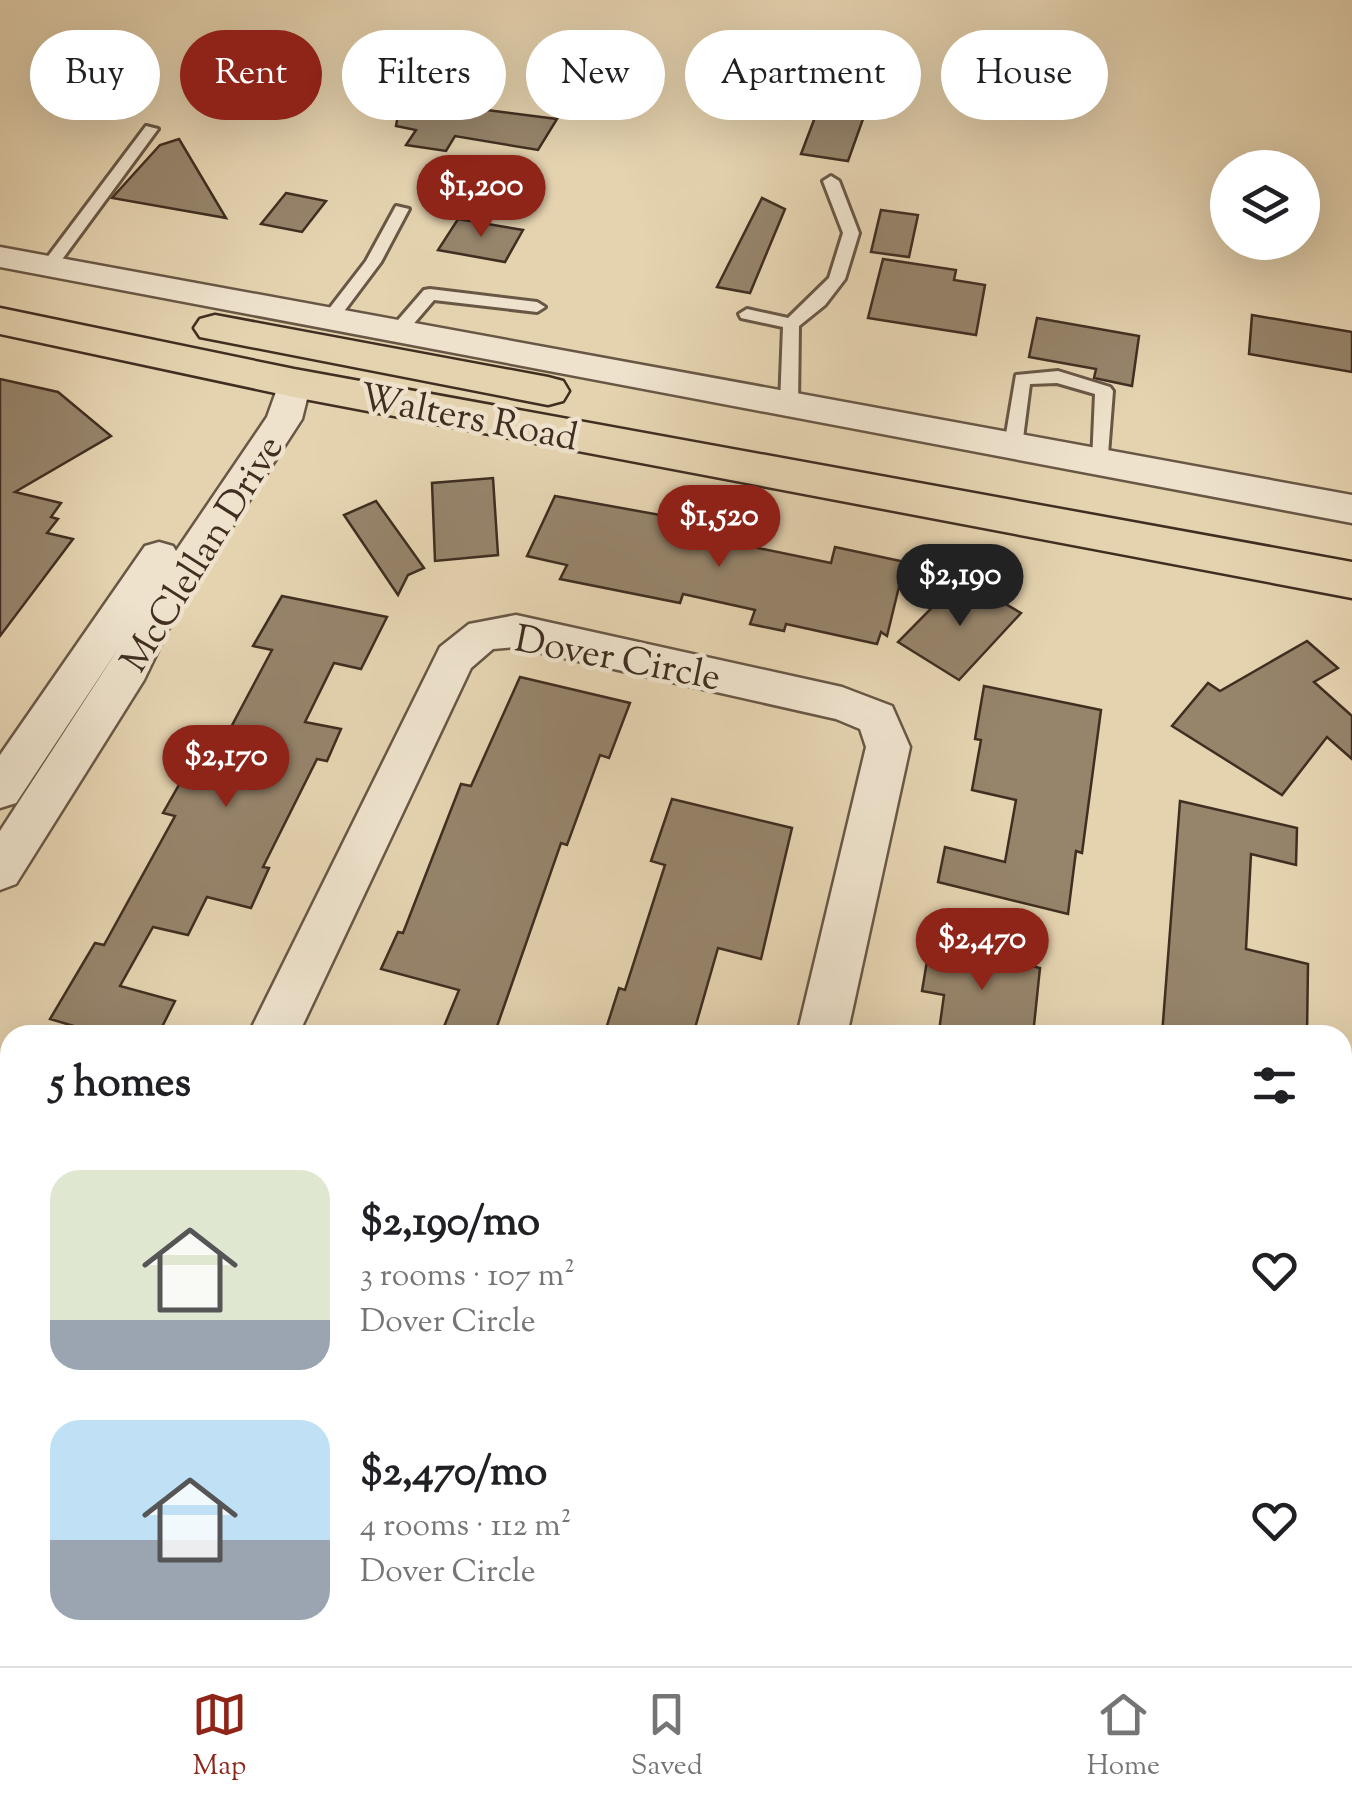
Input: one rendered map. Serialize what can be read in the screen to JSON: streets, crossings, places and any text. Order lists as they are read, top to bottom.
{
  "streets": {
    "main road": ["Walters Road"],
    "street": ["McClellan Drive", "Dover Circle"]
  },
  "crossings": [
    ["Walters Road", "McClellan Drive"]
  ],
  "page": {
    "chip": [
      "Buy",
      "Rent",
      "Filters",
      "New",
      "Apartment",
      "House"
    ],
    "price": [
      "$1,200",
      "$1,520",
      "$2,190",
      "$2,170",
      "$2,470"
    ],
    "heading": "5 homes",
    "list": [
      {
        "name": "$2,190/mo",
        "note": "3 rooms · 107 m² · Dover Circle"
      },
      {
        "name": "$2,470/mo",
        "note": "4 rooms · 112 m² · Dover Circle"
      }
    ],
    "tabs": ["Map", "Saved", "Home"]
  }
}
